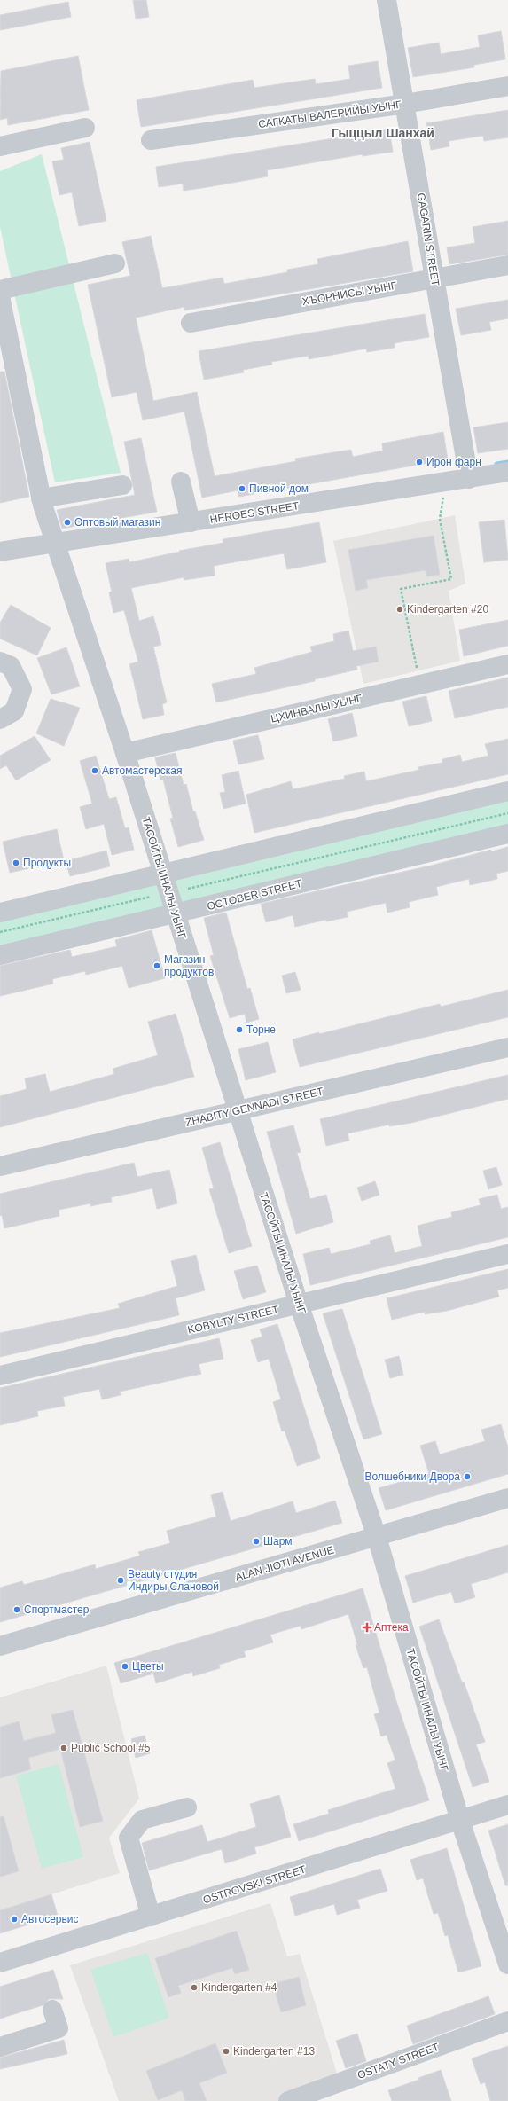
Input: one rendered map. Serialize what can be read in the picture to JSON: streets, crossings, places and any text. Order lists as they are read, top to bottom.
{
  "streets": {
    "street": [
      "САГКАТЫ ВАЛЕРИЙЫ УЫНГ",
      "GAGARIN STREET",
      "ХЪОРНИСЫ УЫНГ",
      "HEROES STREET",
      "ЦХИНВАЛЫ УЫНГ",
      "ТАСОЙТЫ ИНАЛЫ УЫНГ",
      "OCTOBER STREET",
      "ZHABITY GENNADI STREET",
      "KOBYLTY STREET",
      "ALAN JIOTI AVENUE",
      "OSTROVSKI STREET",
      "OSTATY STREET"
    ]
  },
  "crossings": [
    ["САГКАТЫ ВАЛЕРИЙЫ УЫНГ", "GAGARIN STREET"],
    ["GAGARIN STREET", "ХЪОРНИСЫ УЫНГ"],
    ["GAGARIN STREET", "HEROES STREET"],
    ["HEROES STREET", "ТАСОЙТЫ ИНАЛЫ УЫНГ"],
    ["ЦХИНВАЛЫ УЫНГ", "ТАСОЙТЫ ИНАЛЫ УЫНГ"],
    ["ТАСОЙТЫ ИНАЛЫ УЫНГ", "OCTOBER STREET"],
    ["ТАСОЙТЫ ИНАЛЫ УЫНГ", "ZHABITY GENNADI STREET"],
    ["ТАСОЙТЫ ИНАЛЫ УЫНГ", "KOBYLTY STREET"],
    ["ТАСОЙТЫ ИНАЛЫ УЫНГ", "ALAN JIOTI AVENUE"],
    ["ТАСОЙТЫ ИНАЛЫ УЫНГ", "OSTROVSKI STREET"]
  ],
  "districts": ["Гыццыл Шанхай"],
  "places": {
    "other": [
      "Ирон фарн",
      "Пивной дом",
      "Оптовый магазин",
      "Kindergarten #20",
      "Автомастерская",
      "Продукты",
      "Магазин продуктов",
      "Торне",
      "Волшебники Двора",
      "Шарм",
      "Beauty студия Индиры Слановой",
      "Спортмастер",
      "Цветы",
      "Public School #5",
      "Автосервис",
      "Kindergarten #4",
      "Kindergarten #13"
    ],
    "health": ["Аптека"]
  }
}
